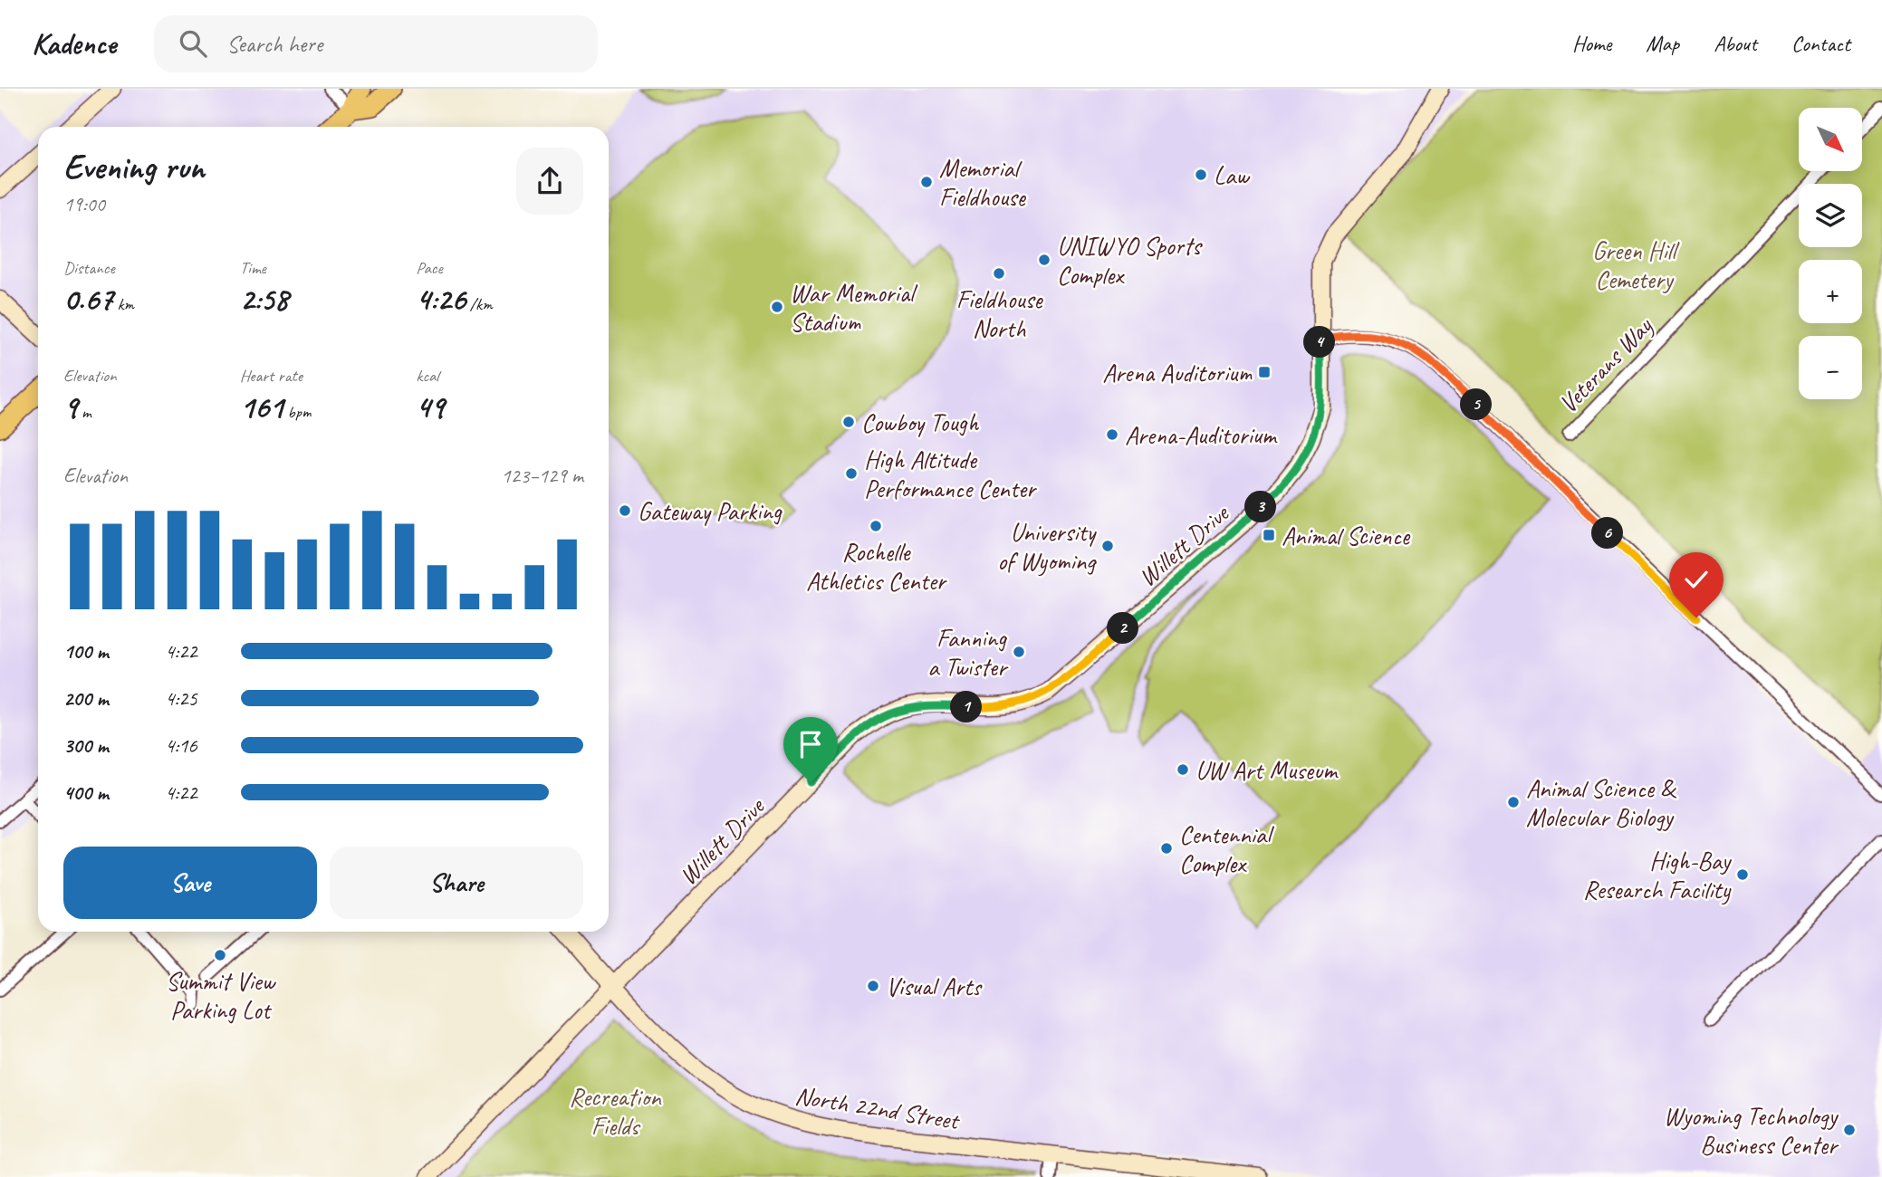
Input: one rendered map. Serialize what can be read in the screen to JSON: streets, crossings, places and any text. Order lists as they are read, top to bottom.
{
  "streets": {
    "street": ["Veterans Way", "Willett Drive", "North 22nd Street"]
  },
  "crossings": [
    ["Willett Drive", "North 22nd Street"]
  ],
  "parks": ["Green Hill Cemetery", "Recreation Fields"],
  "places": {
    "other": [
      "Law",
      "Memorial Fieldhouse",
      "UNIWYO Sports Complex",
      "Fieldhouse North",
      "War Memorial Stadium",
      "Cowboy Tough",
      "Arena-Auditorium",
      "High Altitude Performance Center",
      "Gateway Parking",
      "Rochelle Athletics Center",
      "University of Wyoming",
      "Fanning a Twister",
      "UW Art Museum",
      "Animal Science & Molecular Biology",
      "Centennial Complex",
      "High-Bay Research Facility",
      "Summit View Parking Lot",
      "Visual Arts",
      "Wyoming Technology Business Center"
    ],
    "transit": ["Arena Auditorium", "Animal Science"]
  },
  "north": "bottom right",
  "page": {
    "header": "Kadence",
    "search": "Search here",
    "nav": [
      "Home",
      "Map",
      "About",
      "Contact"
    ],
    "map_buttons": ["+", "−"],
    "heading": ["Evening run", "19:00"],
    "stats": [
      ["Distance", "0.67 km"],
      ["Time", "2:58"],
      ["Pace", "4:26 /km"],
      ["Elevation", "9 m"],
      ["Heart rate", "161 bpm"],
      ["kcal", "49"]
    ],
    "pins": [
      "4",
      "5",
      "3",
      "6",
      "2",
      "1"
    ],
    "chart": ["Elevation", "123–129 m"],
    "list": [
      {
        "name": "100 m",
        "note": "4:22"
      },
      {
        "name": "200 m",
        "note": "4:25"
      },
      {
        "name": "300 m",
        "note": "4:16"
      },
      {
        "name": "400 m",
        "note": "4:22"
      }
    ],
    "buttons": ["Save", "Share"]
  }
}
